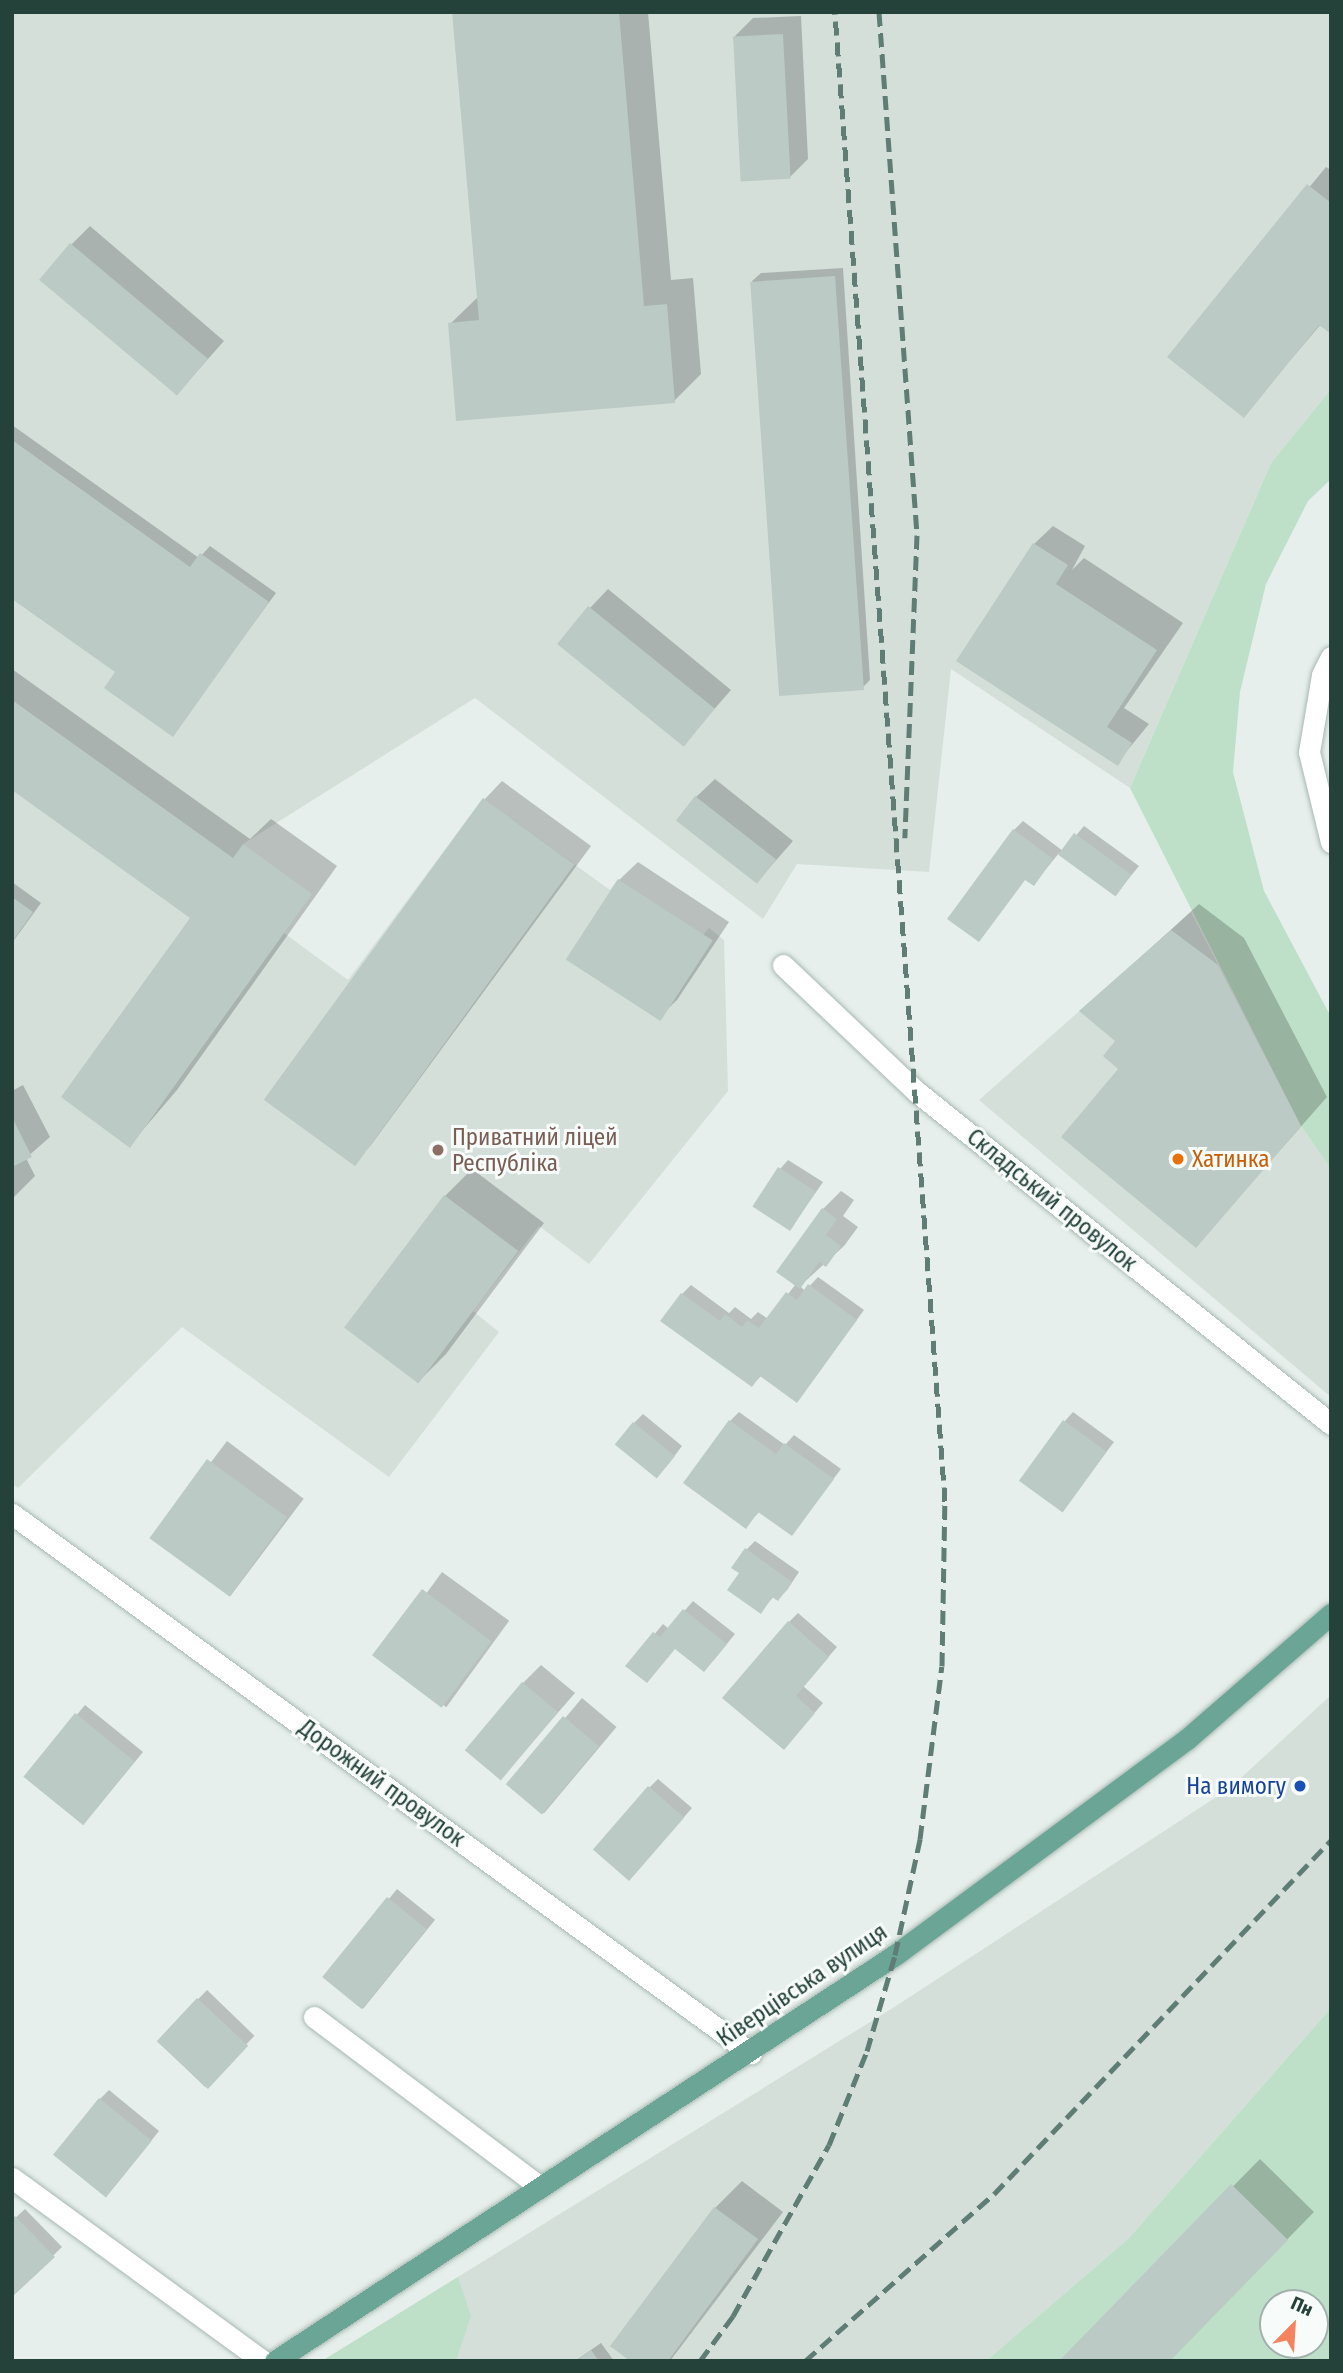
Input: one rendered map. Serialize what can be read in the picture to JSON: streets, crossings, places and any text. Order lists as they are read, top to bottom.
{
  "streets": {
    "main road": ["Ківерцівська вулиця"],
    "street": ["Складський провулок", "Дорожний провулок"]
  },
  "crossings": [
    ["Дорожний провулок", "Ківерцівська вулиця"]
  ],
  "places": ["Приватний ліцей Республіка", "Хатинка", "На вимогу"],
  "north": "top right"
}
